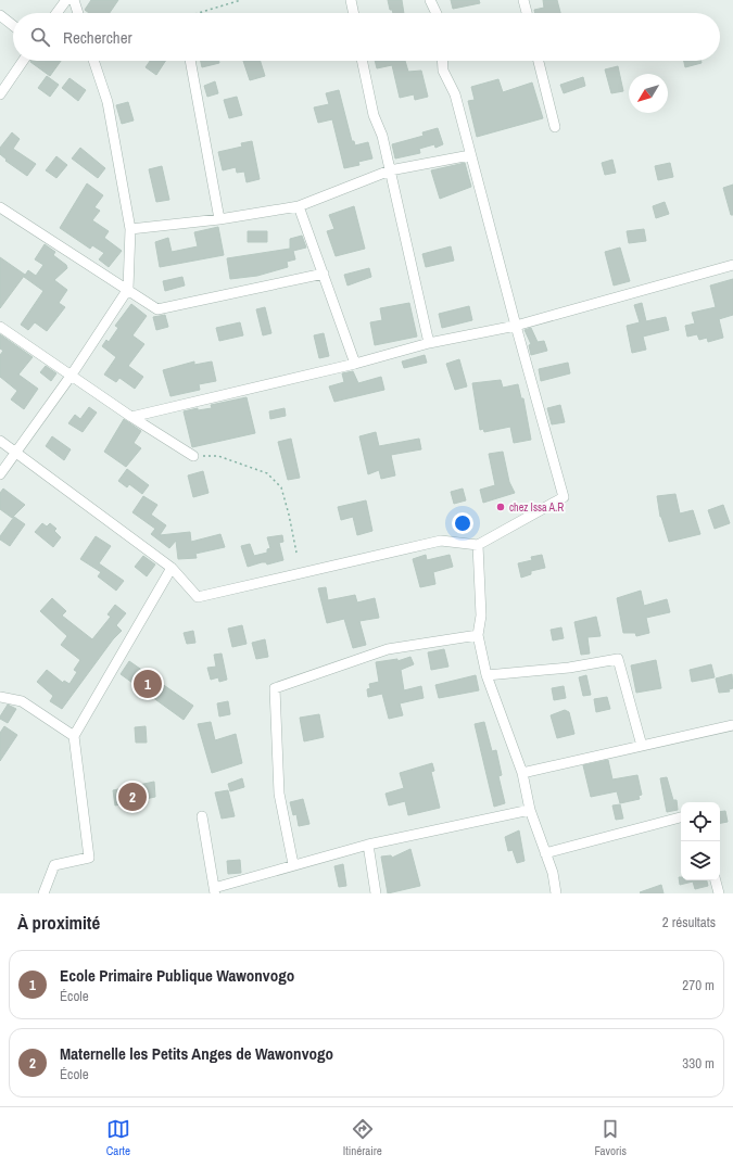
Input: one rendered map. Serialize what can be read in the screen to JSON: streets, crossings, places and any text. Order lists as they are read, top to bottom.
{
  "places": ["chez Issa A.R"],
  "north": "bottom left",
  "page": {
    "search": "Rechercher",
    "pins": ["1", "2"],
    "heading": ["À proximité", "2 résultats"],
    "list": [
      {
        "mark": "1",
        "name": "Ecole Primaire Publique Wawonvogo",
        "note": "École",
        "value": "270 m"
      },
      {
        "mark": "2",
        "name": "Maternelle les Petits Anges de Wawonvogo",
        "note": "École",
        "value": "330 m"
      }
    ],
    "nav": ["Carte", "Itinéraire", "Favoris"]
  }
}
